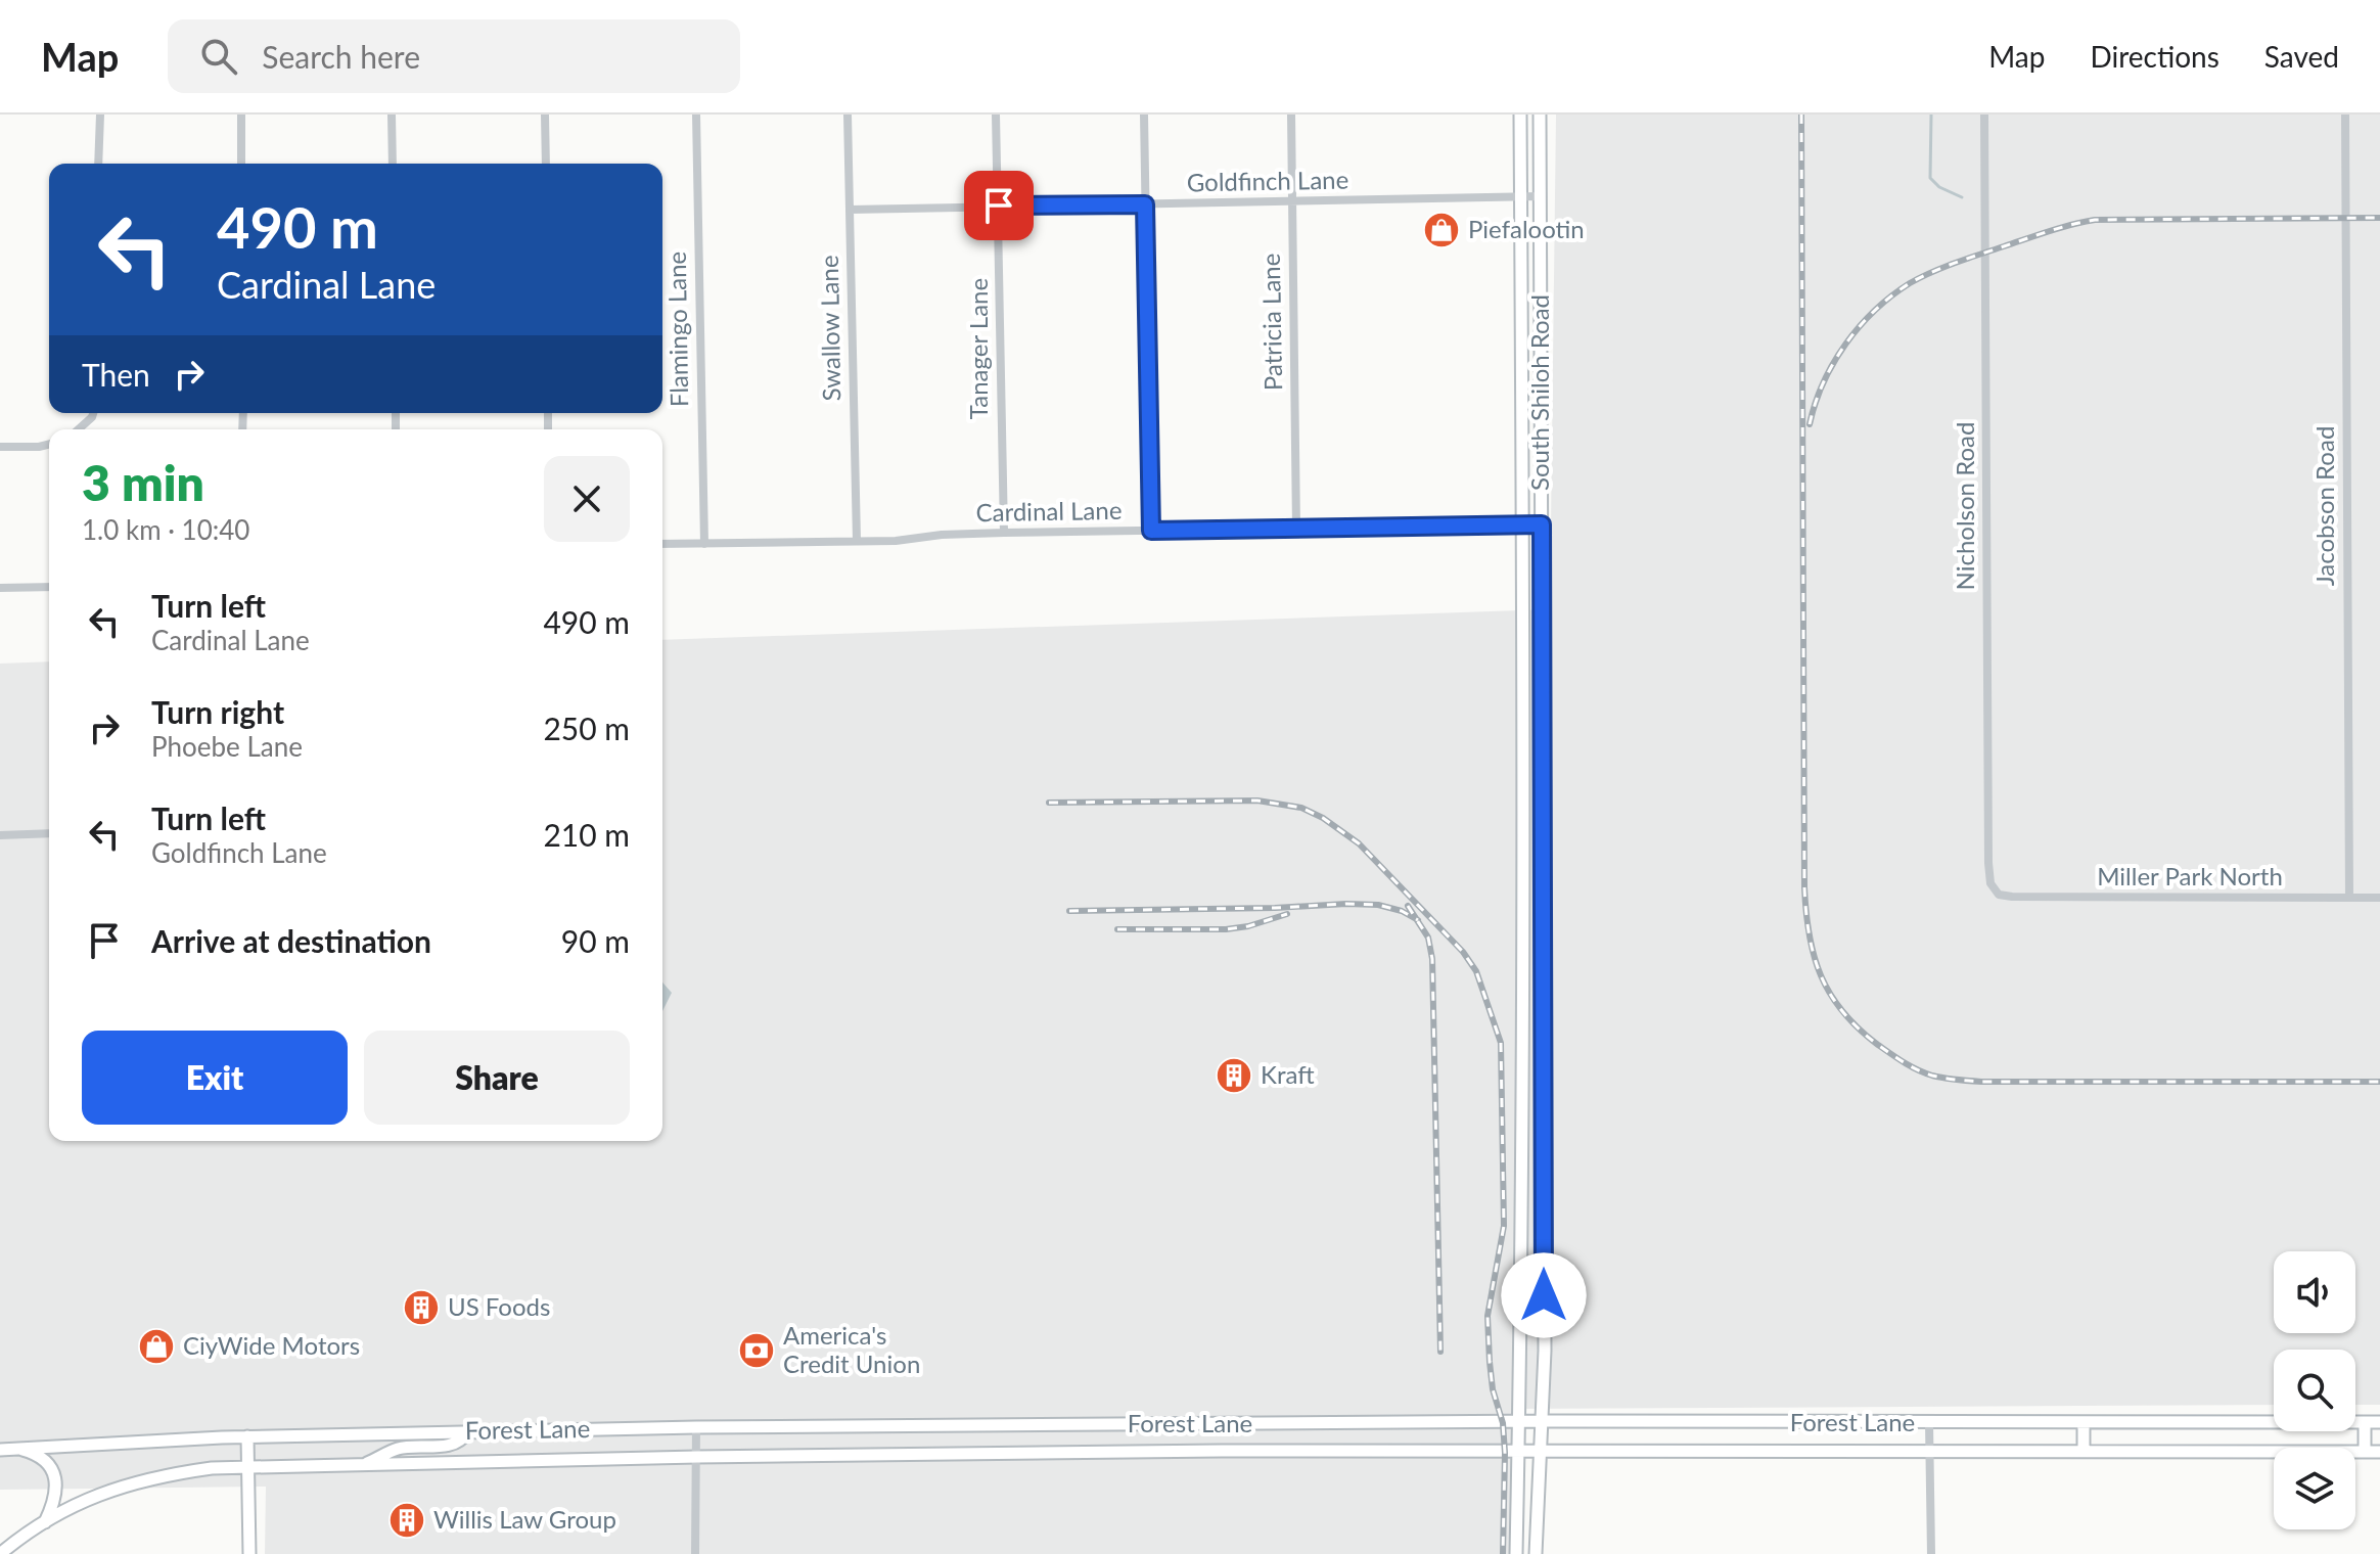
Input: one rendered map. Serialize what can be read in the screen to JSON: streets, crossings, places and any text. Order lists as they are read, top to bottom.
{
  "streets": {
    "main road": ["South Shiloh Road", "Forest Lane"],
    "street": [
      "Goldfinch Lane",
      "Patricia Lane",
      "Swallow Lane",
      "Flamingo Lane",
      "Tanager Lane",
      "Nicholson Road",
      "Jacobson Road",
      "Cardinal Lane",
      "Miller Park North"
    ]
  },
  "crossings": [
    ["Goldfinch Lane", "Patricia Lane"],
    ["Goldfinch Lane", "Swallow Lane"],
    ["Goldfinch Lane", "Tanager Lane"],
    ["Goldfinch Lane", "South Shiloh Road"],
    ["Patricia Lane", "Cardinal Lane"],
    ["Swallow Lane", "Cardinal Lane"],
    ["Flamingo Lane", "Cardinal Lane"],
    ["Tanager Lane", "Cardinal Lane"],
    ["South Shiloh Road", "Cardinal Lane"],
    ["South Shiloh Road", "Forest Lane"],
    ["Nicholson Road", "Miller Park North"],
    ["Jacobson Road", "Miller Park North"]
  ],
  "places": {
    "shop": ["Piefalootin", "CiyWide Motors"],
    "building": ["Kraft", "US Foods", "Willis Law Group"],
    "bank": ["America's Credit Union"]
  },
  "page": {
    "header": "Map",
    "search": "Search here",
    "nav": ["Map", "Directions", "Saved"],
    "turn": ["490 m", "Cardinal Lane"],
    "then": "Then",
    "heading": ["3 min", "1.0 km · 10:40"],
    "list": [
      {
        "name": "Turn left",
        "note": "Cardinal Lane",
        "value": "490 m"
      },
      {
        "name": "Turn right",
        "note": "Phoebe Lane",
        "value": "250 m"
      },
      {
        "name": "Turn left",
        "note": "Goldfinch Lane",
        "value": "210 m"
      },
      {
        "name": "Arrive at destination",
        "value": "90 m"
      }
    ],
    "buttons": ["Exit", "Share"]
  }
}
